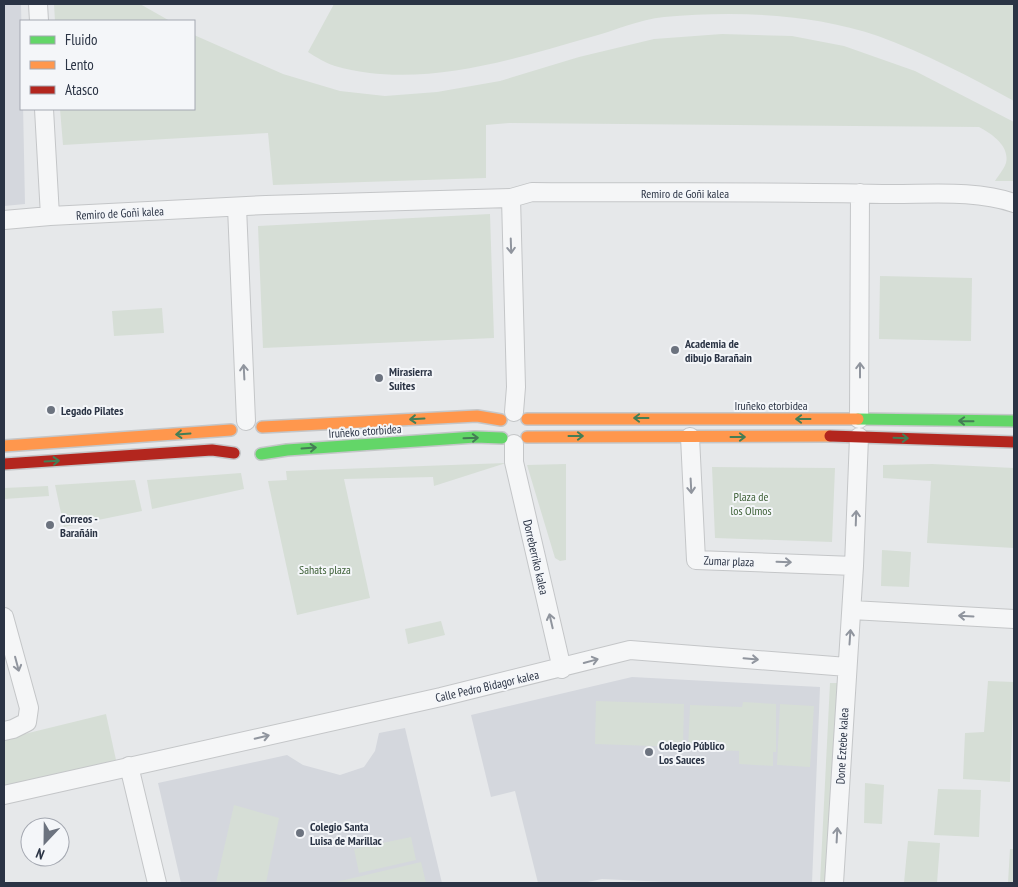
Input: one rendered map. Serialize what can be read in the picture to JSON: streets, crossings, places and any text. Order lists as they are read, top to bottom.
{
  "streets": {
    "main road": ["Iruñeko etorbidea"],
    "street": [
      "Remiro de Goñi kalea",
      "Dorreberriko kalea",
      "Zumar plaza",
      "Calle Pedro Bidagor kalea",
      "Done Eztebe kalea"
    ]
  },
  "crossings": [
    ["Iruñeko etorbidea", "Dorreberriko kalea"],
    ["Iruñeko etorbidea", "Zumar plaza"],
    ["Iruñeko etorbidea", "Done Eztebe kalea"],
    ["Dorreberriko kalea", "Calle Pedro Bidagor kalea"],
    ["Zumar plaza", "Done Eztebe kalea"],
    ["Calle Pedro Bidagor kalea", "Done Eztebe kalea"]
  ],
  "one_way": ["Dorreberriko kalea", "Calle Pedro Bidagor kalea", "Done Eztebe kalea"],
  "parks": ["Plaza de los Olmos", "Sahats plaza"],
  "places": [
    "Academia de dibujo Barañain",
    "Mirasierra Suites",
    "Legado Pilates",
    "Correos - Barañáin",
    "Colegio Público Los Sauces",
    "Colegio Santa Luisa de Marillac"
  ],
  "legend": ["Fluido", "Lento", "Atasco"],
  "north": "bottom"
}
